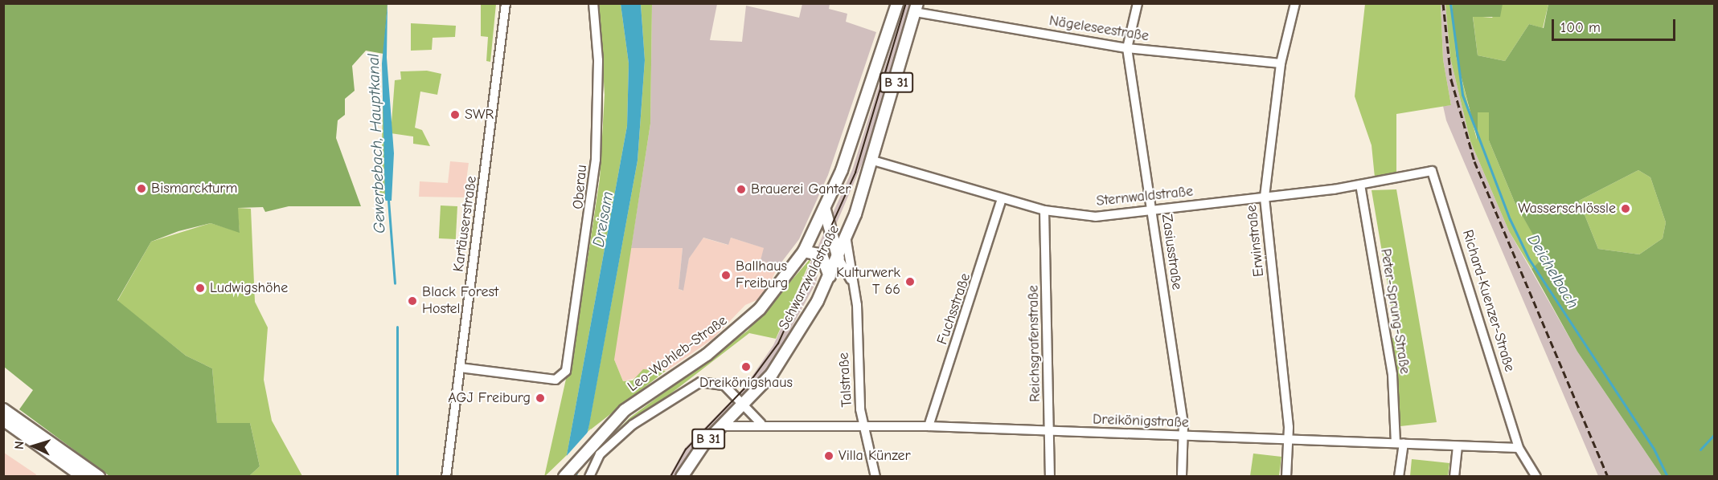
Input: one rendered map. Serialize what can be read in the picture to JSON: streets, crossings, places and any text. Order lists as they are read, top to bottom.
{
  "streets": {
    "main road": ["B 31", "Schwarzwaldstraße", "Leo-Wohleb-Straße"],
    "street": [
      "Nägeleseestraße",
      "Oberau",
      "Sternwaldstraße",
      "Kartäuserstraße",
      "Erwinstraße",
      "Zasiusstraße",
      "Richard-Kuenzer-Straße",
      "Fuchsstraße",
      "Peter-Sprung-Straße",
      "Reichsgrafenstraße",
      "Talstraße",
      "Dreikönigstraße"
    ]
  },
  "crossings": [
    ["Nägeleseestraße", "Erwinstraße"],
    ["Nägeleseestraße", "Zasiusstraße"],
    ["Nägeleseestraße", "Schwarzwaldstraße"],
    ["Oberau", "Kartäuserstraße"],
    ["Sternwaldstraße", "Erwinstraße"],
    ["Sternwaldstraße", "Zasiusstraße"],
    ["Sternwaldstraße", "Schwarzwaldstraße"],
    ["Sternwaldstraße", "Richard-Kuenzer-Straße"],
    ["Sternwaldstraße", "Fuchsstraße"],
    ["Sternwaldstraße", "Peter-Sprung-Straße"],
    ["Sternwaldstraße", "Reichsgrafenstraße"],
    ["Erwinstraße", "Dreikönigstraße"],
    ["Zasiusstraße", "Dreikönigstraße"],
    ["Schwarzwaldstraße", "Leo-Wohleb-Straße"],
    ["Schwarzwaldstraße", "Talstraße"],
    ["Schwarzwaldstraße", "Dreikönigstraße"],
    ["Richard-Kuenzer-Straße", "Dreikönigstraße"],
    ["Fuchsstraße", "Dreikönigstraße"],
    ["Peter-Sprung-Straße", "Dreikönigstraße"],
    ["Reichsgrafenstraße", "Dreikönigstraße"],
    ["Talstraße", "Dreikönigstraße"]
  ],
  "water": ["Gewerbebach, Hauptkanal", "Dreisam", "Deichelbach"],
  "places": [
    "SWR",
    "Bismarckturm",
    "Brauerei Ganter",
    "Wasserschlössle",
    "Ballhaus Freiburg",
    "Kulturwerk T 66",
    "Ludwigshöhe",
    "Black Forest Hostel",
    "Dreikönigshaus",
    "AGJ Freiburg",
    "Villa Künzer"
  ],
  "scale_bar": "100 m",
  "north": "left"
}
